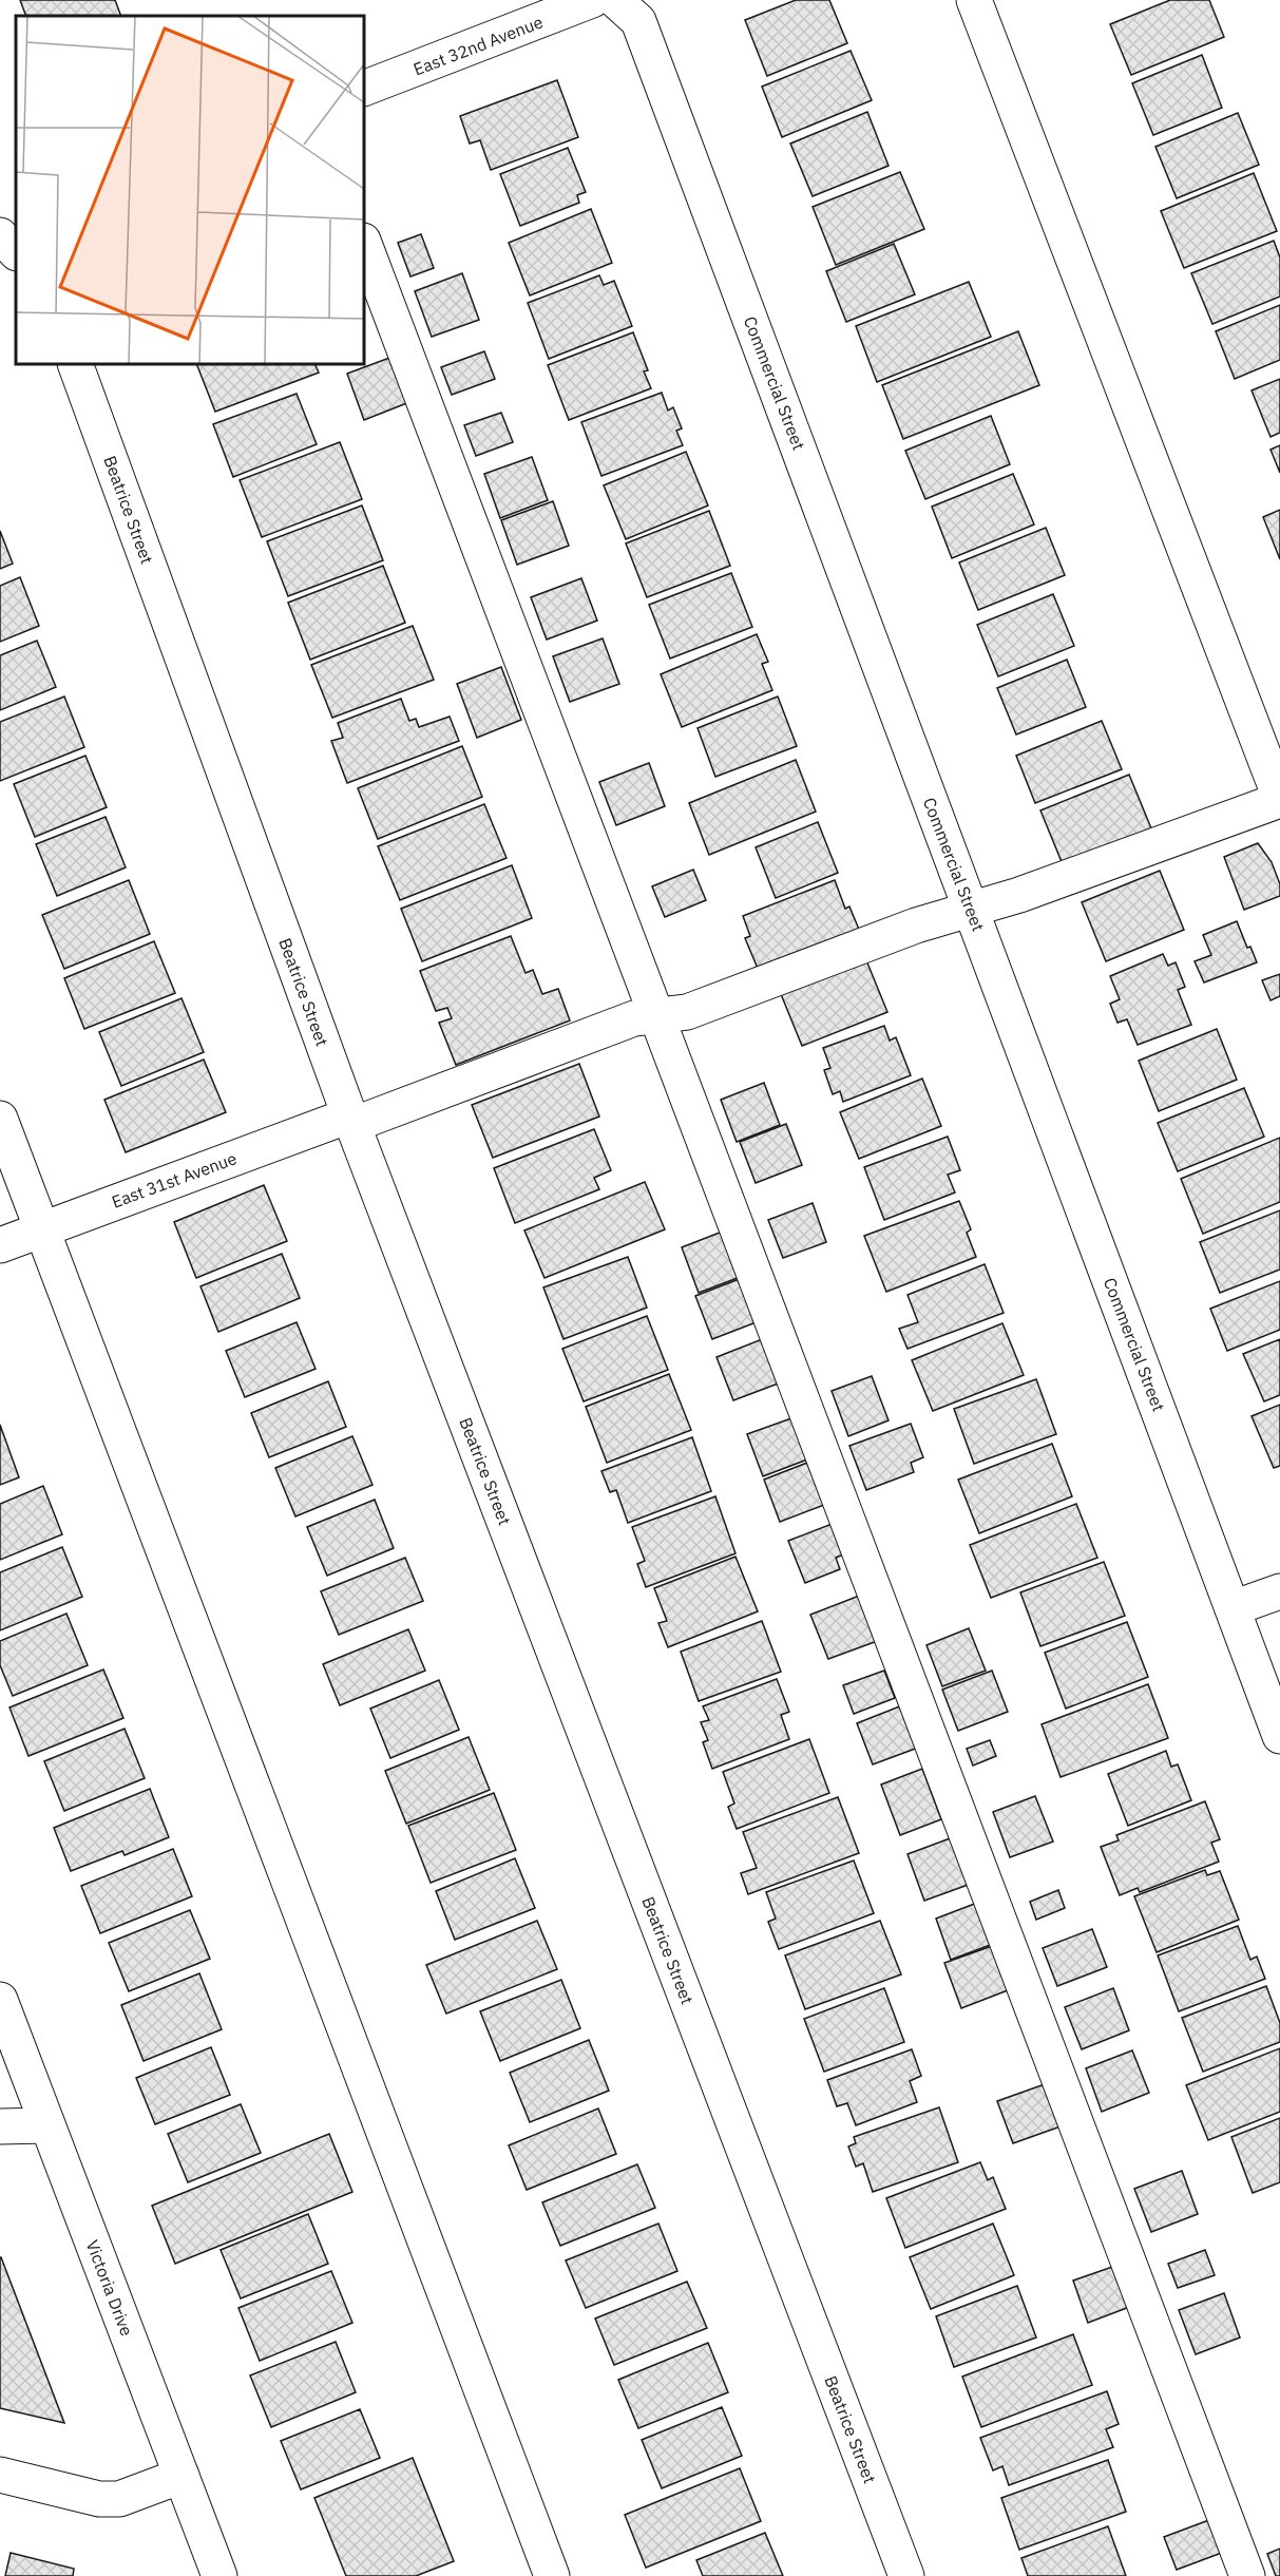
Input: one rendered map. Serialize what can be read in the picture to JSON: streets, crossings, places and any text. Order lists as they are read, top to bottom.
{
  "streets": {
    "street": [
      "East 32nd Avenue",
      "Commercial Street",
      "Beatrice Street",
      "East 31st Avenue",
      "Victoria Drive"
    ]
  },
  "crossings": [
    ["Commercial Street", "East 31st Avenue"],
    ["Beatrice Street", "East 31st Avenue"]
  ]
}
